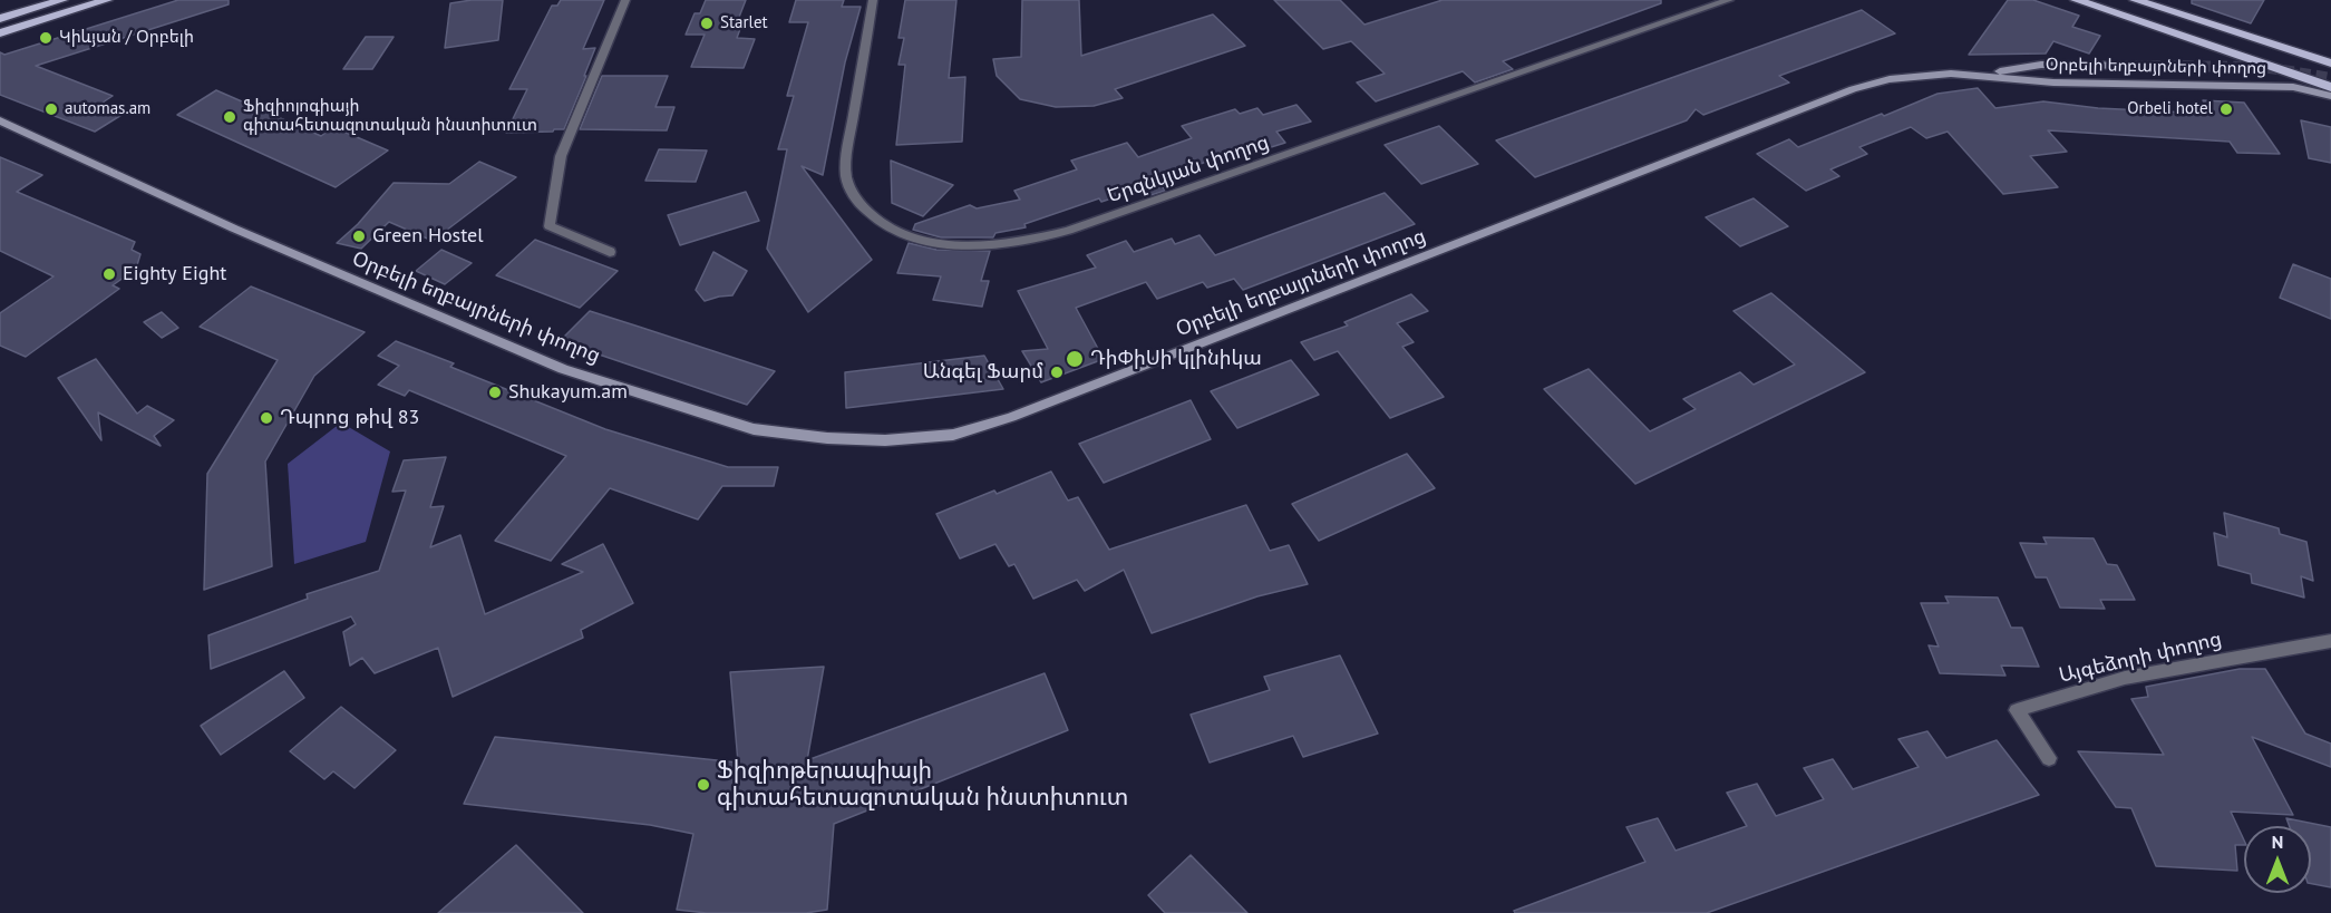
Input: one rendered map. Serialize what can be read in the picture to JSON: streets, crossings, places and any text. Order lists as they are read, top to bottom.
{
  "streets": {
    "street": ["Օրբելի եղբայրների փողոց", "Երզնկյան փողոց", "Այգեձորի փողոց"]
  },
  "places": [
    "Starlet",
    "Կիևյան / Օրբելի",
    "automas.am",
    "Orbeli hotel",
    "Ֆիզիոլոգիայի գիտահետազոտական ինստիտուտ",
    "Green Hostel",
    "Eighty Eight",
    "ԴիՓիՍի կլինիկա",
    "Անգել Ֆարմ",
    "Shukayum.am",
    "Դպրոց թիվ 83",
    "Ֆիզիոթերապիայի գիտահետազոտական ինստիտուտ"
  ],
  "north": "top"
}
